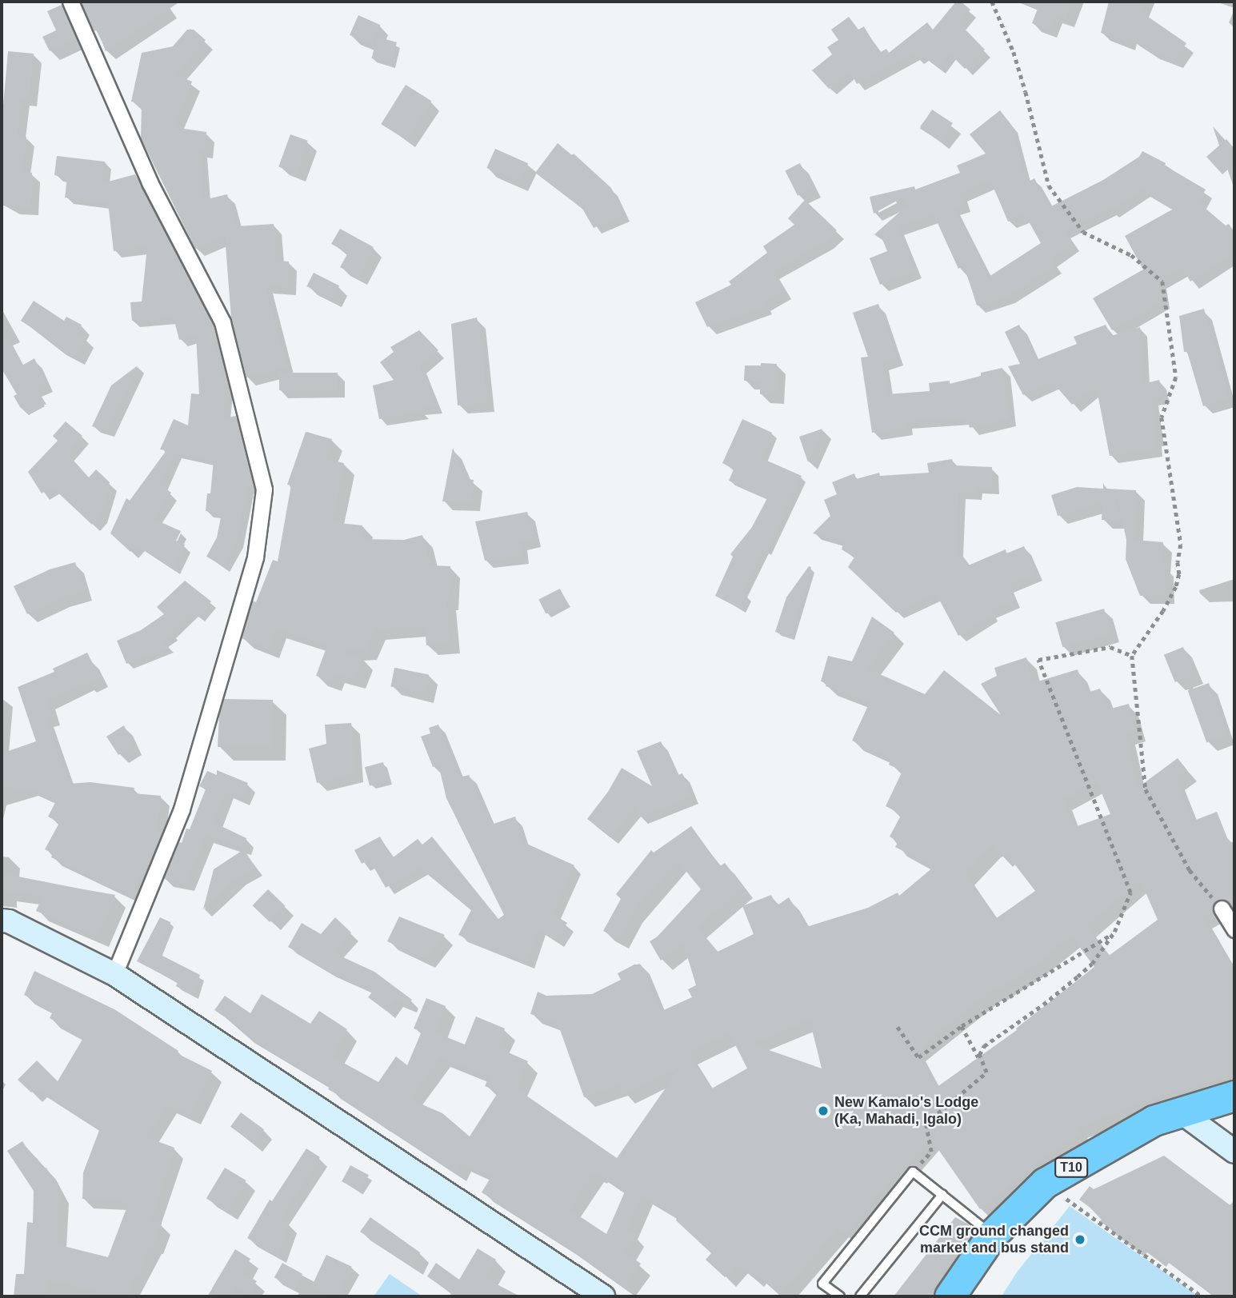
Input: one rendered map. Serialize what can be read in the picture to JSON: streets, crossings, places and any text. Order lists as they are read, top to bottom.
{
  "streets": {
    "highway": ["T10"]
  },
  "places": ["New Kamalo's Lodge (Ka, Mahadi, Igalo)", "CCM ground changed market and bus stand"]
}
